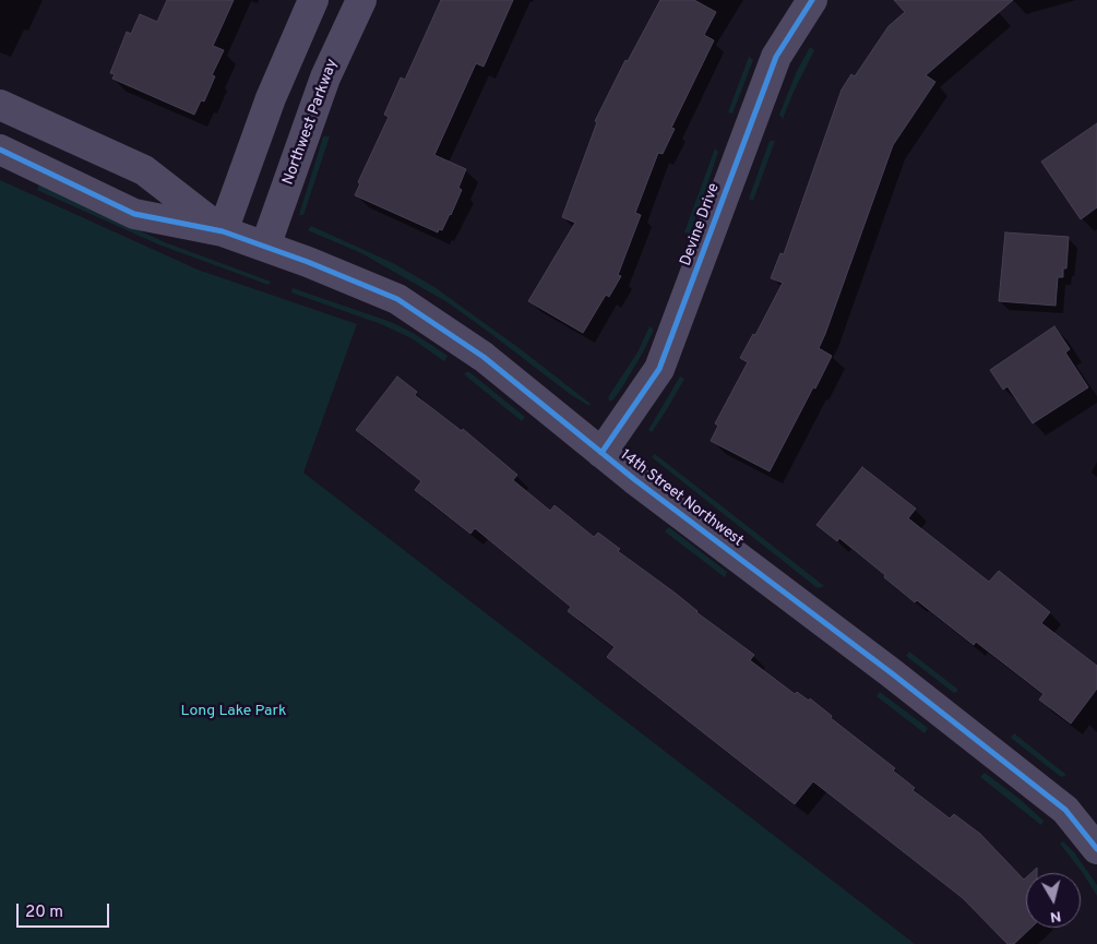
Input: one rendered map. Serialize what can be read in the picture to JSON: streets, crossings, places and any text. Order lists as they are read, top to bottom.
{
  "streets": {
    "street": ["Northwest Parkway", "Devine Drive", "14th Street Northwest"]
  },
  "crossings": [
    ["Northwest Parkway", "14th Street Northwest"],
    ["Devine Drive", "14th Street Northwest"]
  ],
  "parks": ["Long Lake Park"],
  "scale_bar": "20 m",
  "north": "bottom"
}
